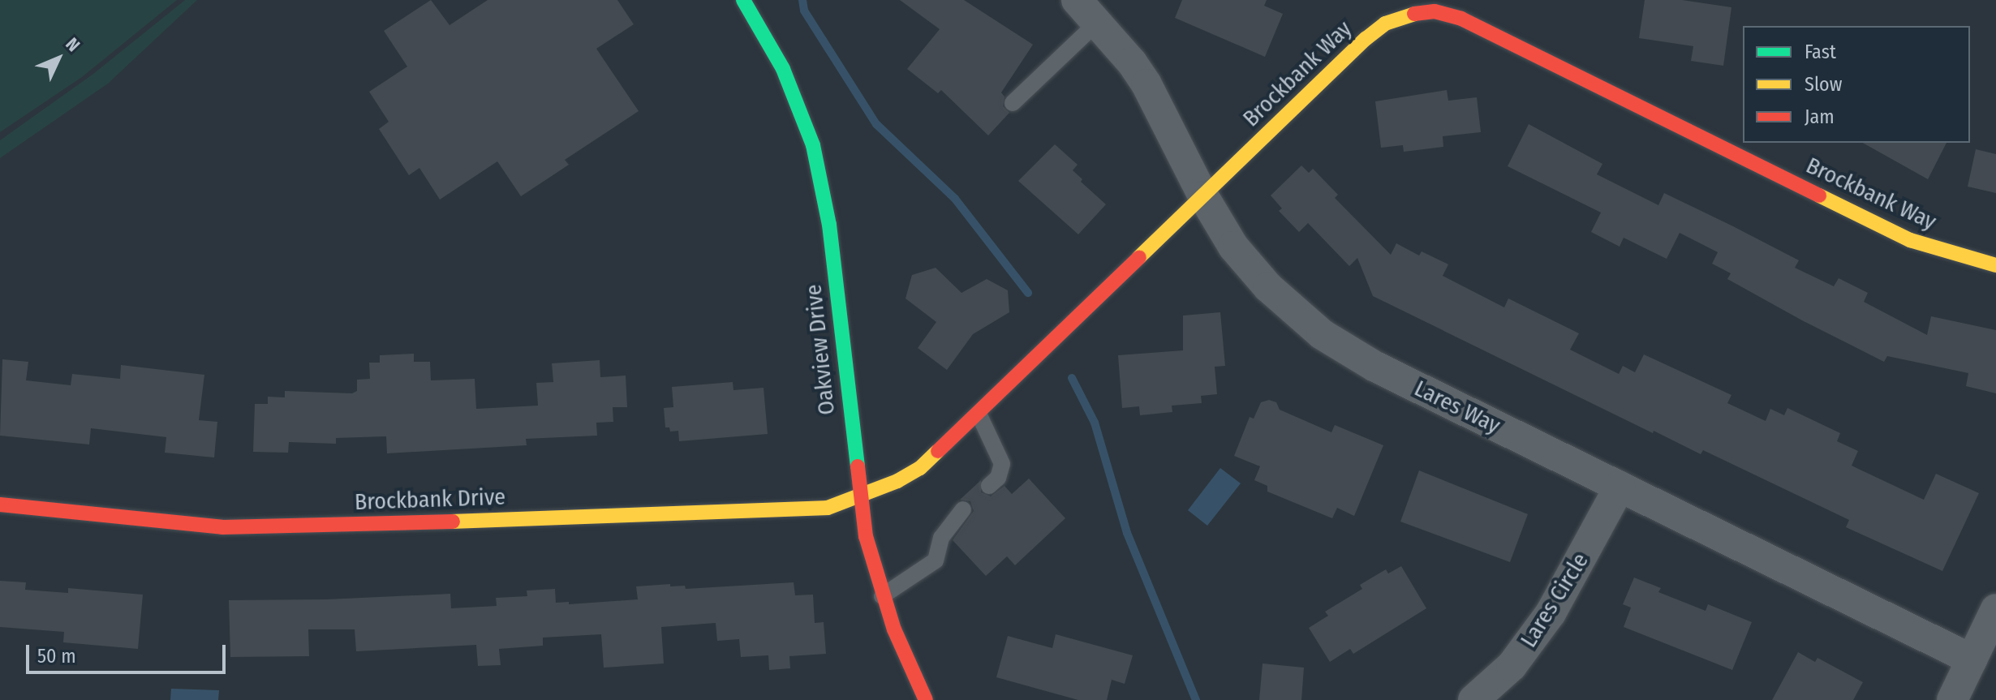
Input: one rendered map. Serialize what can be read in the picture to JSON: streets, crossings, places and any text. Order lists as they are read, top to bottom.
{
  "streets": {
    "street": [
      "Brockbank Way",
      "Oakview Drive",
      "Lares Way",
      "Brockbank Drive",
      "Lares Circle"
    ]
  },
  "crossings": [
    ["Brockbank Way", "Oakview Drive"],
    ["Brockbank Way", "Lares Way"],
    ["Brockbank Way", "Brockbank Drive"],
    ["Oakview Drive", "Brockbank Drive"],
    ["Lares Way", "Lares Circle"]
  ],
  "legend": ["Fast", "Slow", "Jam"],
  "scale_bar": "50 m",
  "north": "top right"
}
